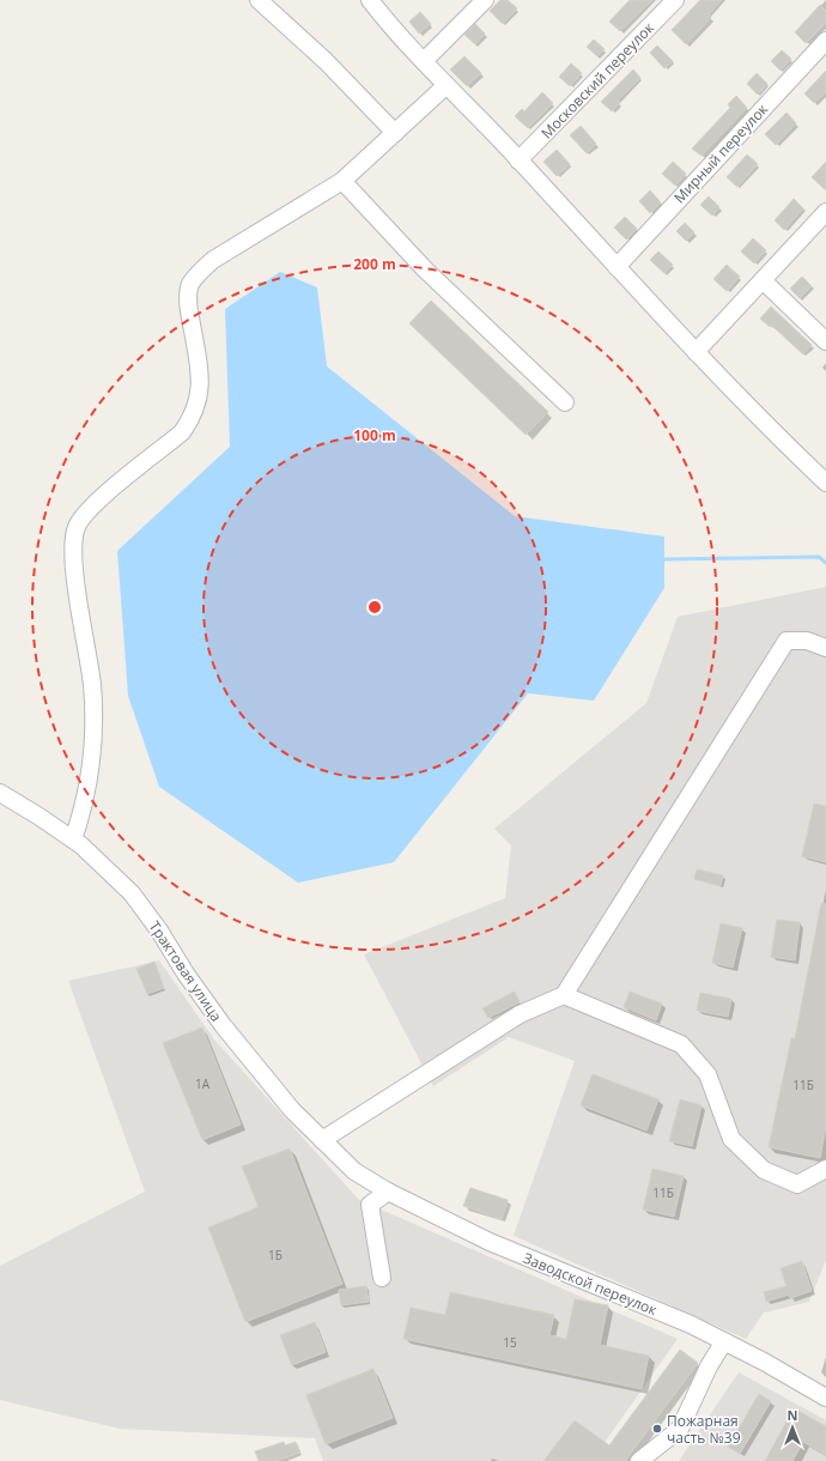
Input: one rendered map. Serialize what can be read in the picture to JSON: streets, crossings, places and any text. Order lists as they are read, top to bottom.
{
  "streets": {
    "street": [
      "Московский переулок",
      "Мирный переулок",
      "Трактовая улица",
      "Заводской переулок"
    ]
  },
  "crossings": [
    ["Трактовая улица", "Заводской переулок"]
  ],
  "places": ["Пожарная часть №39"],
  "house_numbers": [
    "1А",
    "11Б",
    "11Б",
    "1Б",
    "15"
  ],
  "north": "top",
  "rings": ["200 m", "100 m"]
}
